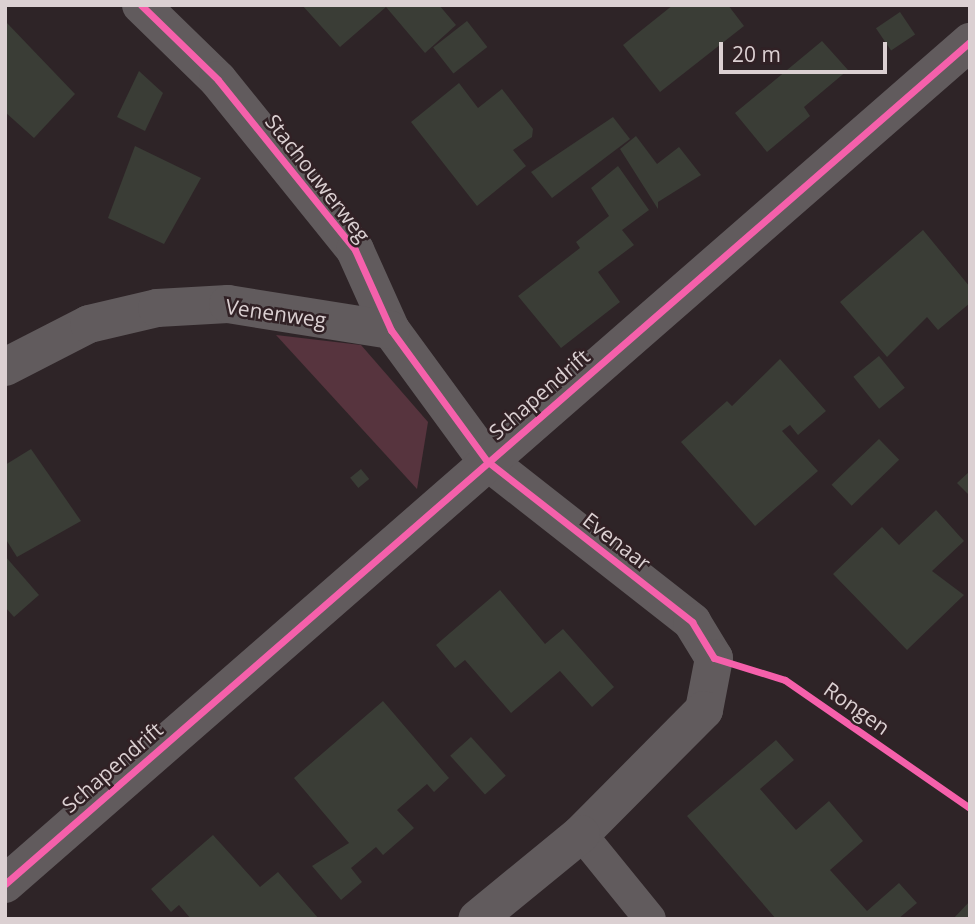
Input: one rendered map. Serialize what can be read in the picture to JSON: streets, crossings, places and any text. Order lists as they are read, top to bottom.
{
  "streets": {
    "street": [
      "Stachouwerweg",
      "Venenweg",
      "Schapendrift",
      "Evenaar"
    ],
    "cycle path": ["Rongen"]
  },
  "crossings": [
    ["Stachouwerweg", "Venenweg"],
    ["Stachouwerweg", "Schapendrift"],
    ["Stachouwerweg", "Evenaar"],
    ["Schapendrift", "Evenaar"]
  ],
  "scale_bar": "20 m"
}
